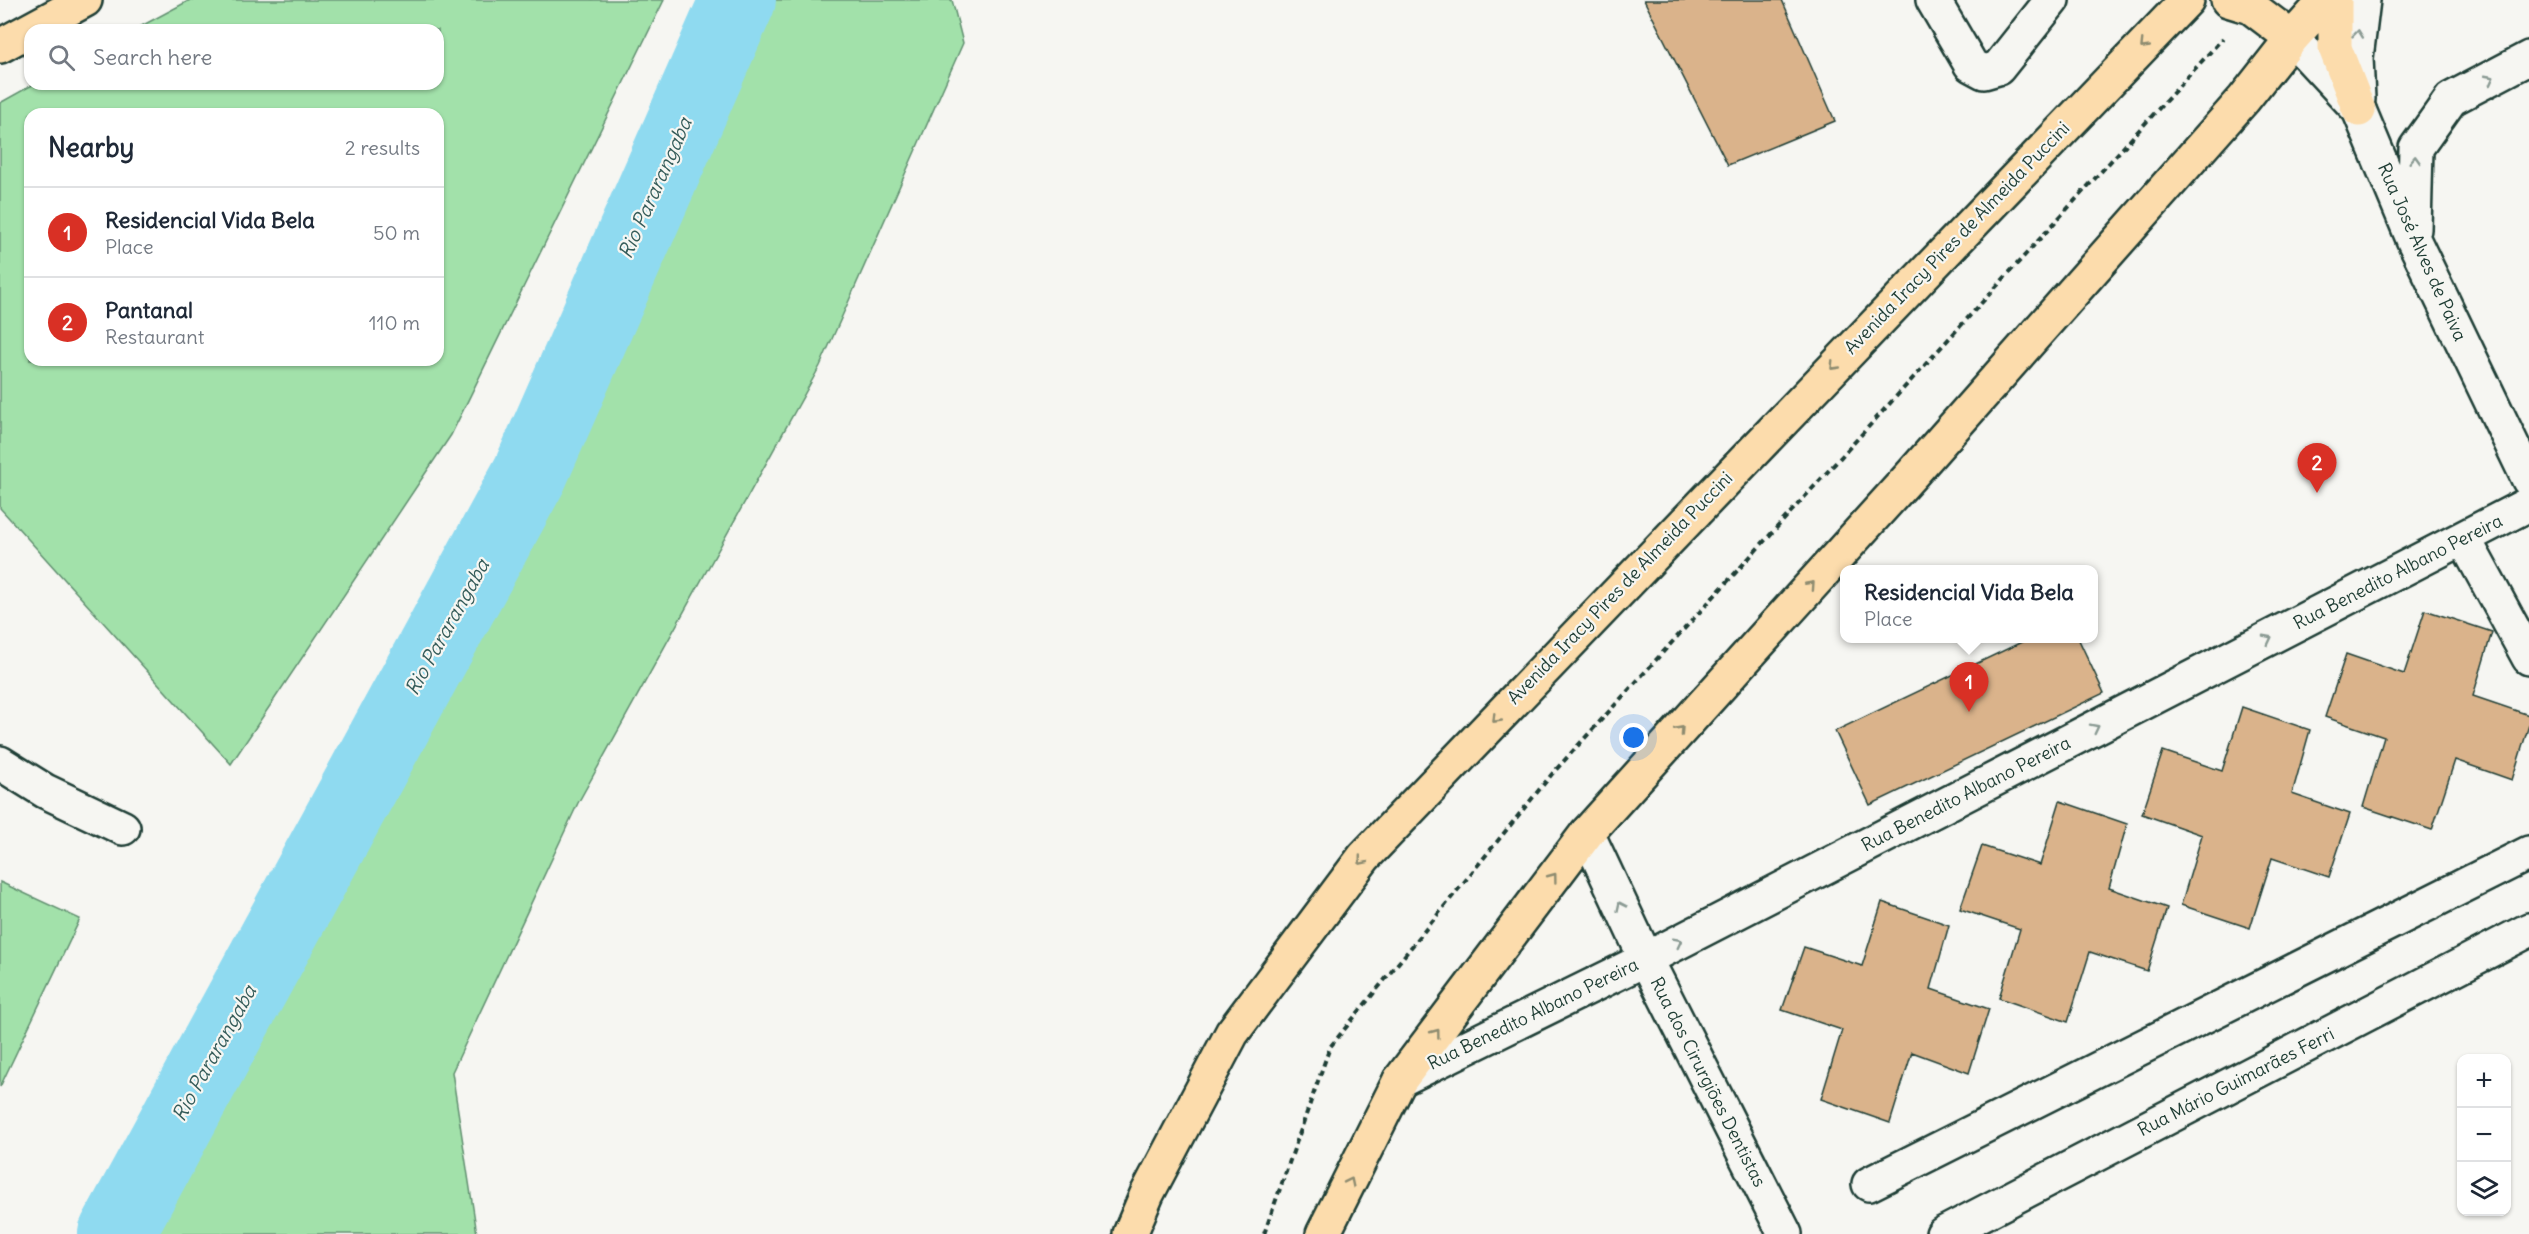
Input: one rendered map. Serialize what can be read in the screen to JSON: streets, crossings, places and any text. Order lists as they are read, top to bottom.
{
  "streets": {
    "main road": ["Avenida Iracy Pires de Almeida Puccini"],
    "street": [
      "Rua José Alves de Paiva",
      "Rua Benedito Albano Pereira",
      "Rua dos Cirurgiões Dentistas",
      "Rua Mário Guimarães Ferri"
    ]
  },
  "crossings": [
    ["Rua Benedito Albano Pereira", "Rua dos Cirurgiões Dentistas"]
  ],
  "one_way": ["Rua Benedito Albano Pereira"],
  "water": ["Rio Pararangaba"],
  "page": {
    "search": "Search here",
    "heading": ["Nearby", "2 results"],
    "list": [
      {
        "mark": "1",
        "name": "Residencial Vida Bela",
        "note": "Place",
        "value": "50 m"
      },
      {
        "mark": "2",
        "name": "Pantanal",
        "note": "Restaurant",
        "value": "110 m"
      }
    ],
    "pins": ["2", "1"],
    "popup": ["Residencial Vida Bela", "Place"],
    "map_buttons": ["+", "−"]
  }
}
